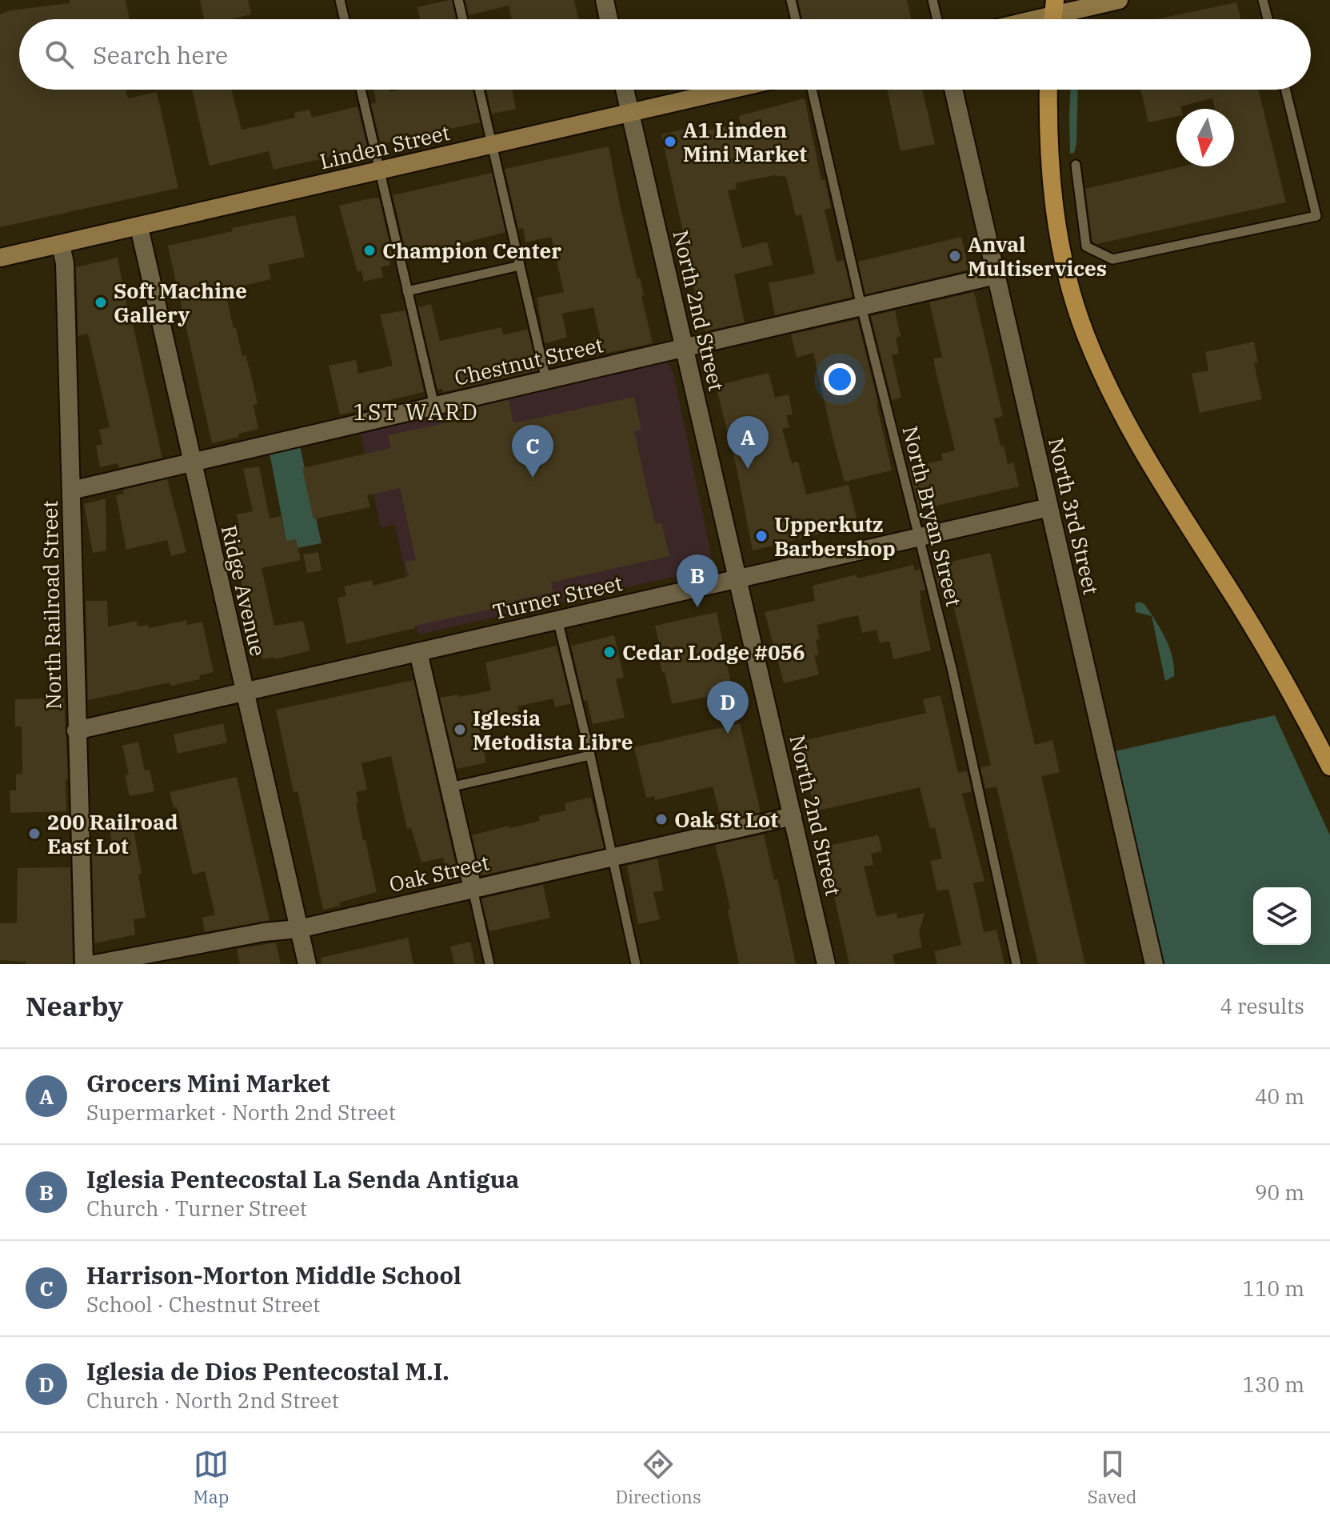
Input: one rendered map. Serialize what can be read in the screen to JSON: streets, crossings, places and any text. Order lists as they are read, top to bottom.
{
  "streets": {
    "main road": ["Linden Street"],
    "street": [
      "North 2nd Street",
      "Chestnut Street",
      "North 3rd Street",
      "Ridge Avenue",
      "Turner Street",
      "North Railroad Street",
      "Oak Street"
    ],
    "lane": ["North Bryan Street"]
  },
  "crossings": [
    ["Linden Street", "North 2nd Street"],
    ["Linden Street", "Ridge Avenue"],
    ["Linden Street", "North Railroad Street"],
    ["North 2nd Street", "Chestnut Street"],
    ["North 2nd Street", "Turner Street"],
    ["North 2nd Street", "Oak Street"],
    ["Chestnut Street", "North Bryan Street"],
    ["Chestnut Street", "North 3rd Street"],
    ["Chestnut Street", "Ridge Avenue"],
    ["Chestnut Street", "North Railroad Street"],
    ["North Bryan Street", "Turner Street"],
    ["North 3rd Street", "Turner Street"],
    ["Ridge Avenue", "Turner Street"],
    ["Ridge Avenue", "Oak Street"],
    ["Turner Street", "North Railroad Street"]
  ],
  "districts": ["1ST WARD"],
  "places": [
    "A1 Linden Mini Market",
    "Champion Center",
    "Anval Multiservices",
    "Soft Machine Gallery",
    "Upperkutz Barbershop",
    "Cedar Lodge #056",
    "Iglesia Metodista Libre",
    "Oak St Lot",
    "200 Railroad East Lot"
  ],
  "north": "bottom",
  "page": {
    "search": "Search here",
    "pins": [
      "A",
      "C",
      "B",
      "D"
    ],
    "heading": ["Nearby", "4 results"],
    "list": [
      {
        "mark": "A",
        "name": "Grocers Mini Market",
        "note": "Supermarket · North 2nd Street",
        "value": "40 m"
      },
      {
        "mark": "B",
        "name": "Iglesia Pentecostal La Senda Antigua",
        "note": "Church · Turner Street",
        "value": "90 m"
      },
      {
        "mark": "C",
        "name": "Harrison-Morton Middle School",
        "note": "School · Chestnut Street",
        "value": "110 m"
      },
      {
        "mark": "D",
        "name": "Iglesia de Dios Pentecostal M.I.",
        "note": "Church · North 2nd Street",
        "value": "130 m"
      }
    ],
    "nav": ["Map", "Directions", "Saved"]
  }
}
